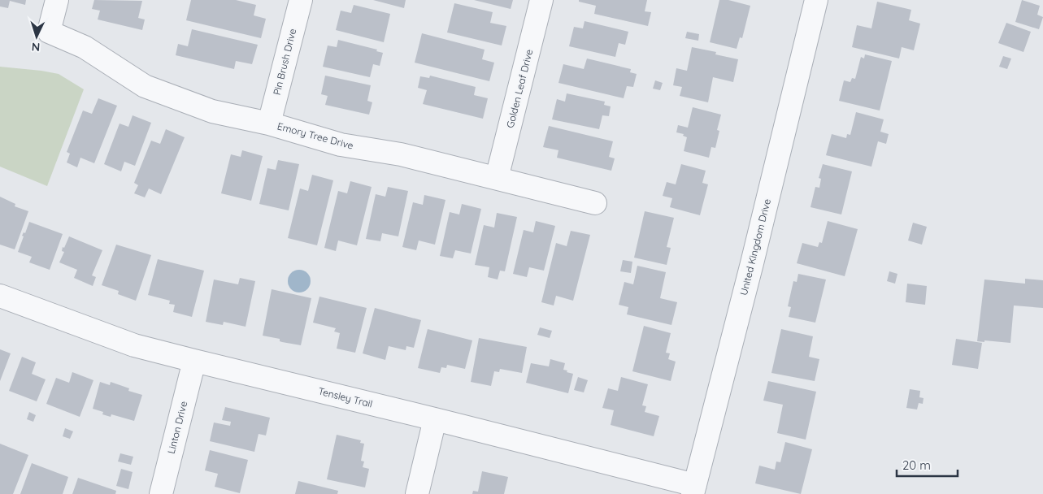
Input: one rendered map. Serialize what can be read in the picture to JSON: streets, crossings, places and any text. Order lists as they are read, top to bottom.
{
  "streets": {
    "street": [
      "Pin Brush Drive",
      "Golden Leaf Drive",
      "Emory Tree Drive",
      "United Kingdom Drive",
      "Tensley Trail",
      "Linton Drive"
    ]
  },
  "crossings": [
    ["Pin Brush Drive", "Emory Tree Drive"],
    ["Golden Leaf Drive", "Emory Tree Drive"],
    ["United Kingdom Drive", "Tensley Trail"],
    ["Tensley Trail", "Linton Drive"]
  ],
  "scale_bar": "20 m",
  "north": "bottom"
}
